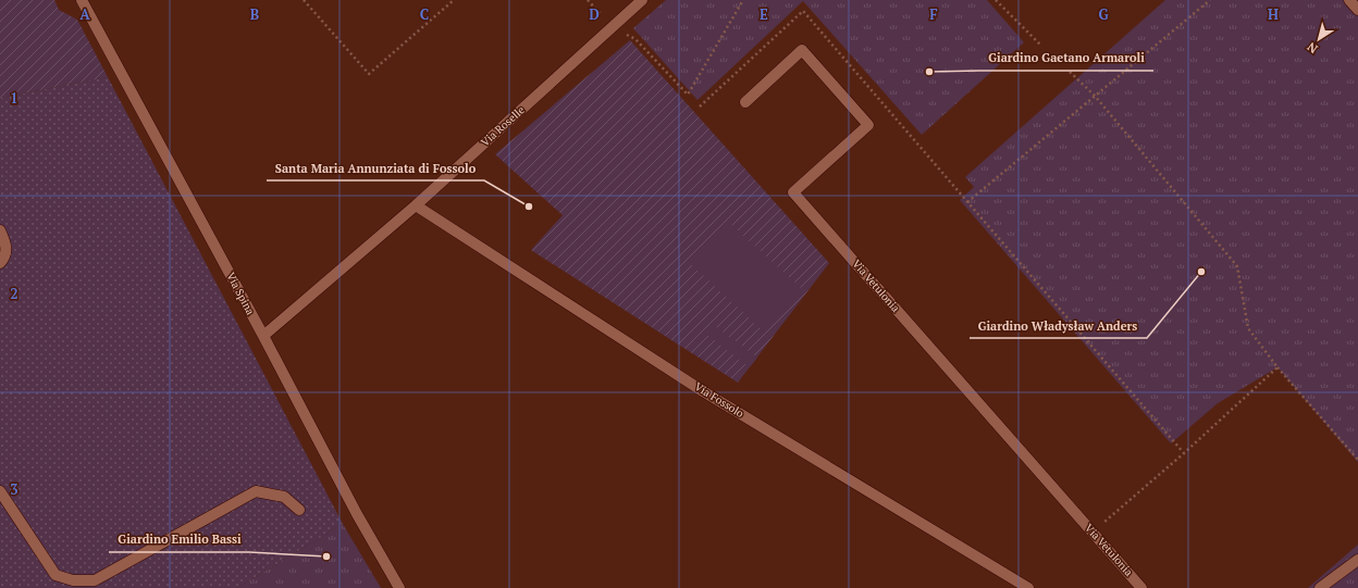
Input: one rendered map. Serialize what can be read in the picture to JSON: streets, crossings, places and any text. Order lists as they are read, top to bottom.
{
  "streets": {
    "street": [
      "Via Roselle",
      "Via Vetulonia",
      "Via Spina",
      "Via Fossolo"
    ]
  },
  "crossings": [
    ["Via Roselle", "Via Spina"],
    ["Via Roselle", "Via Fossolo"]
  ],
  "places": [
    "Giardino Gaetano Armaroli",
    "Santa Maria Annunziata di Fossolo",
    "Giardino Władysław Anders",
    "Giardino Emilio Bassi"
  ],
  "north": "bottom left",
  "grid": {
    "columns": [
      "A",
      "B",
      "C",
      "D",
      "E",
      "F",
      "G",
      "H"
    ],
    "rows": ["1", "2", "3"]
  }
}
